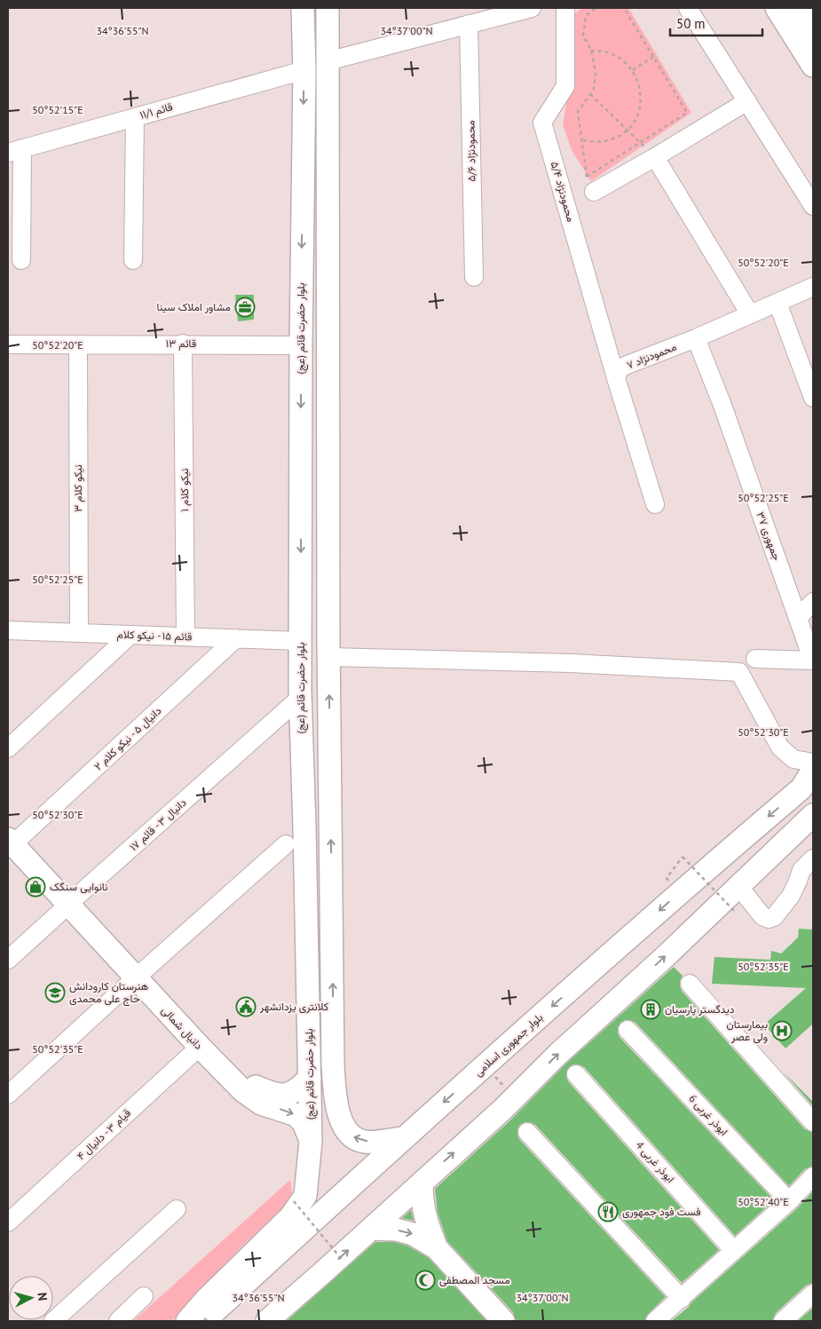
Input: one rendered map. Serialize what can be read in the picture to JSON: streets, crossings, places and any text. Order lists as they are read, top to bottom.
{
  "streets": {
    "main road": ["بلوار حضرت قائم (عج)", "دانیال شمالی", "بلوار جمهوری اسلامی"],
    "street": [
      "قائم ۱۱/۱",
      "محمودنژاد ۵/۶",
      "محمودنژاد ۵/۴",
      "قائم ۱۳",
      "محمودنژاد ۷",
      "نیکو کلام ۳",
      "نیکو کلام ۱",
      "جمهوری ۳۷",
      "قائم ۱۵ - نیکو کلام",
      "دانیال ۵ - نیکو کلام ۲",
      "دانیال ۳ - قائم ۱۷",
      "ابوذر غربی 6",
      "قیام ۳ - دانیال ۴",
      "ابوذر غربی 4"
    ]
  },
  "crossings": [
    ["قائم ۱۱/۱", "بلوار حضرت قائم (عج)"],
    ["محمودنژاد ۵/۴", "محمودنژاد ۷"],
    ["بلوار حضرت قائم (عج)", "قائم ۱۳"],
    ["بلوار حضرت قائم (عج)", "قائم ۱۵ - نیکو کلام"],
    ["بلوار حضرت قائم (عج)", "دانیال ۳ - قائم ۱۷"],
    ["بلوار حضرت قائم (عج)", "دانیال شمالی"],
    ["قائم ۱۳", "نیکو کلام ۳"],
    ["قائم ۱۳", "نیکو کلام ۱"],
    ["محمودنژاد ۷", "جمهوری ۳۷"],
    ["نیکو کلام ۳", "قائم ۱۵ - نیکو کلام"],
    ["نیکو کلام ۱", "قائم ۱۵ - نیکو کلام"],
    ["قائم ۱۵ - نیکو کلام", "دانیال ۵ - نیکو کلام ۲"],
    ["دانیال ۵ - نیکو کلام ۲", "دانیال شمالی"],
    ["دانیال ۳ - قائم ۱۷", "دانیال شمالی"],
    ["دانیال شمالی", "قیام ۳ - دانیال ۴"]
  ],
  "places": {
    "office": ["مشاور املاک سینا"],
    "shop": ["نانوایی سنگک"],
    "school or university": ["هنرستان کارودانش حاج علی محمدی"],
    "public building": ["کلانتری یزدانشهر"],
    "building": ["دیدگستر پارسیان"],
    "hospital": ["بیمارستان ولی عصر"],
    "restaurant": ["فست فود جمهوری"],
    "mosque": ["مسجد المصطفی"]
  },
  "scale_bar": "50 m",
  "north": "right",
  "coordinates": [
    "34°36'55\"N",
    "34°37'00\"N",
    "50°52'15\"E",
    "50°52'20\"E",
    "50°52'25\"E",
    "50°52'30\"E",
    "50°52'35\"E",
    "50°52'40\"E"
  ]
}
